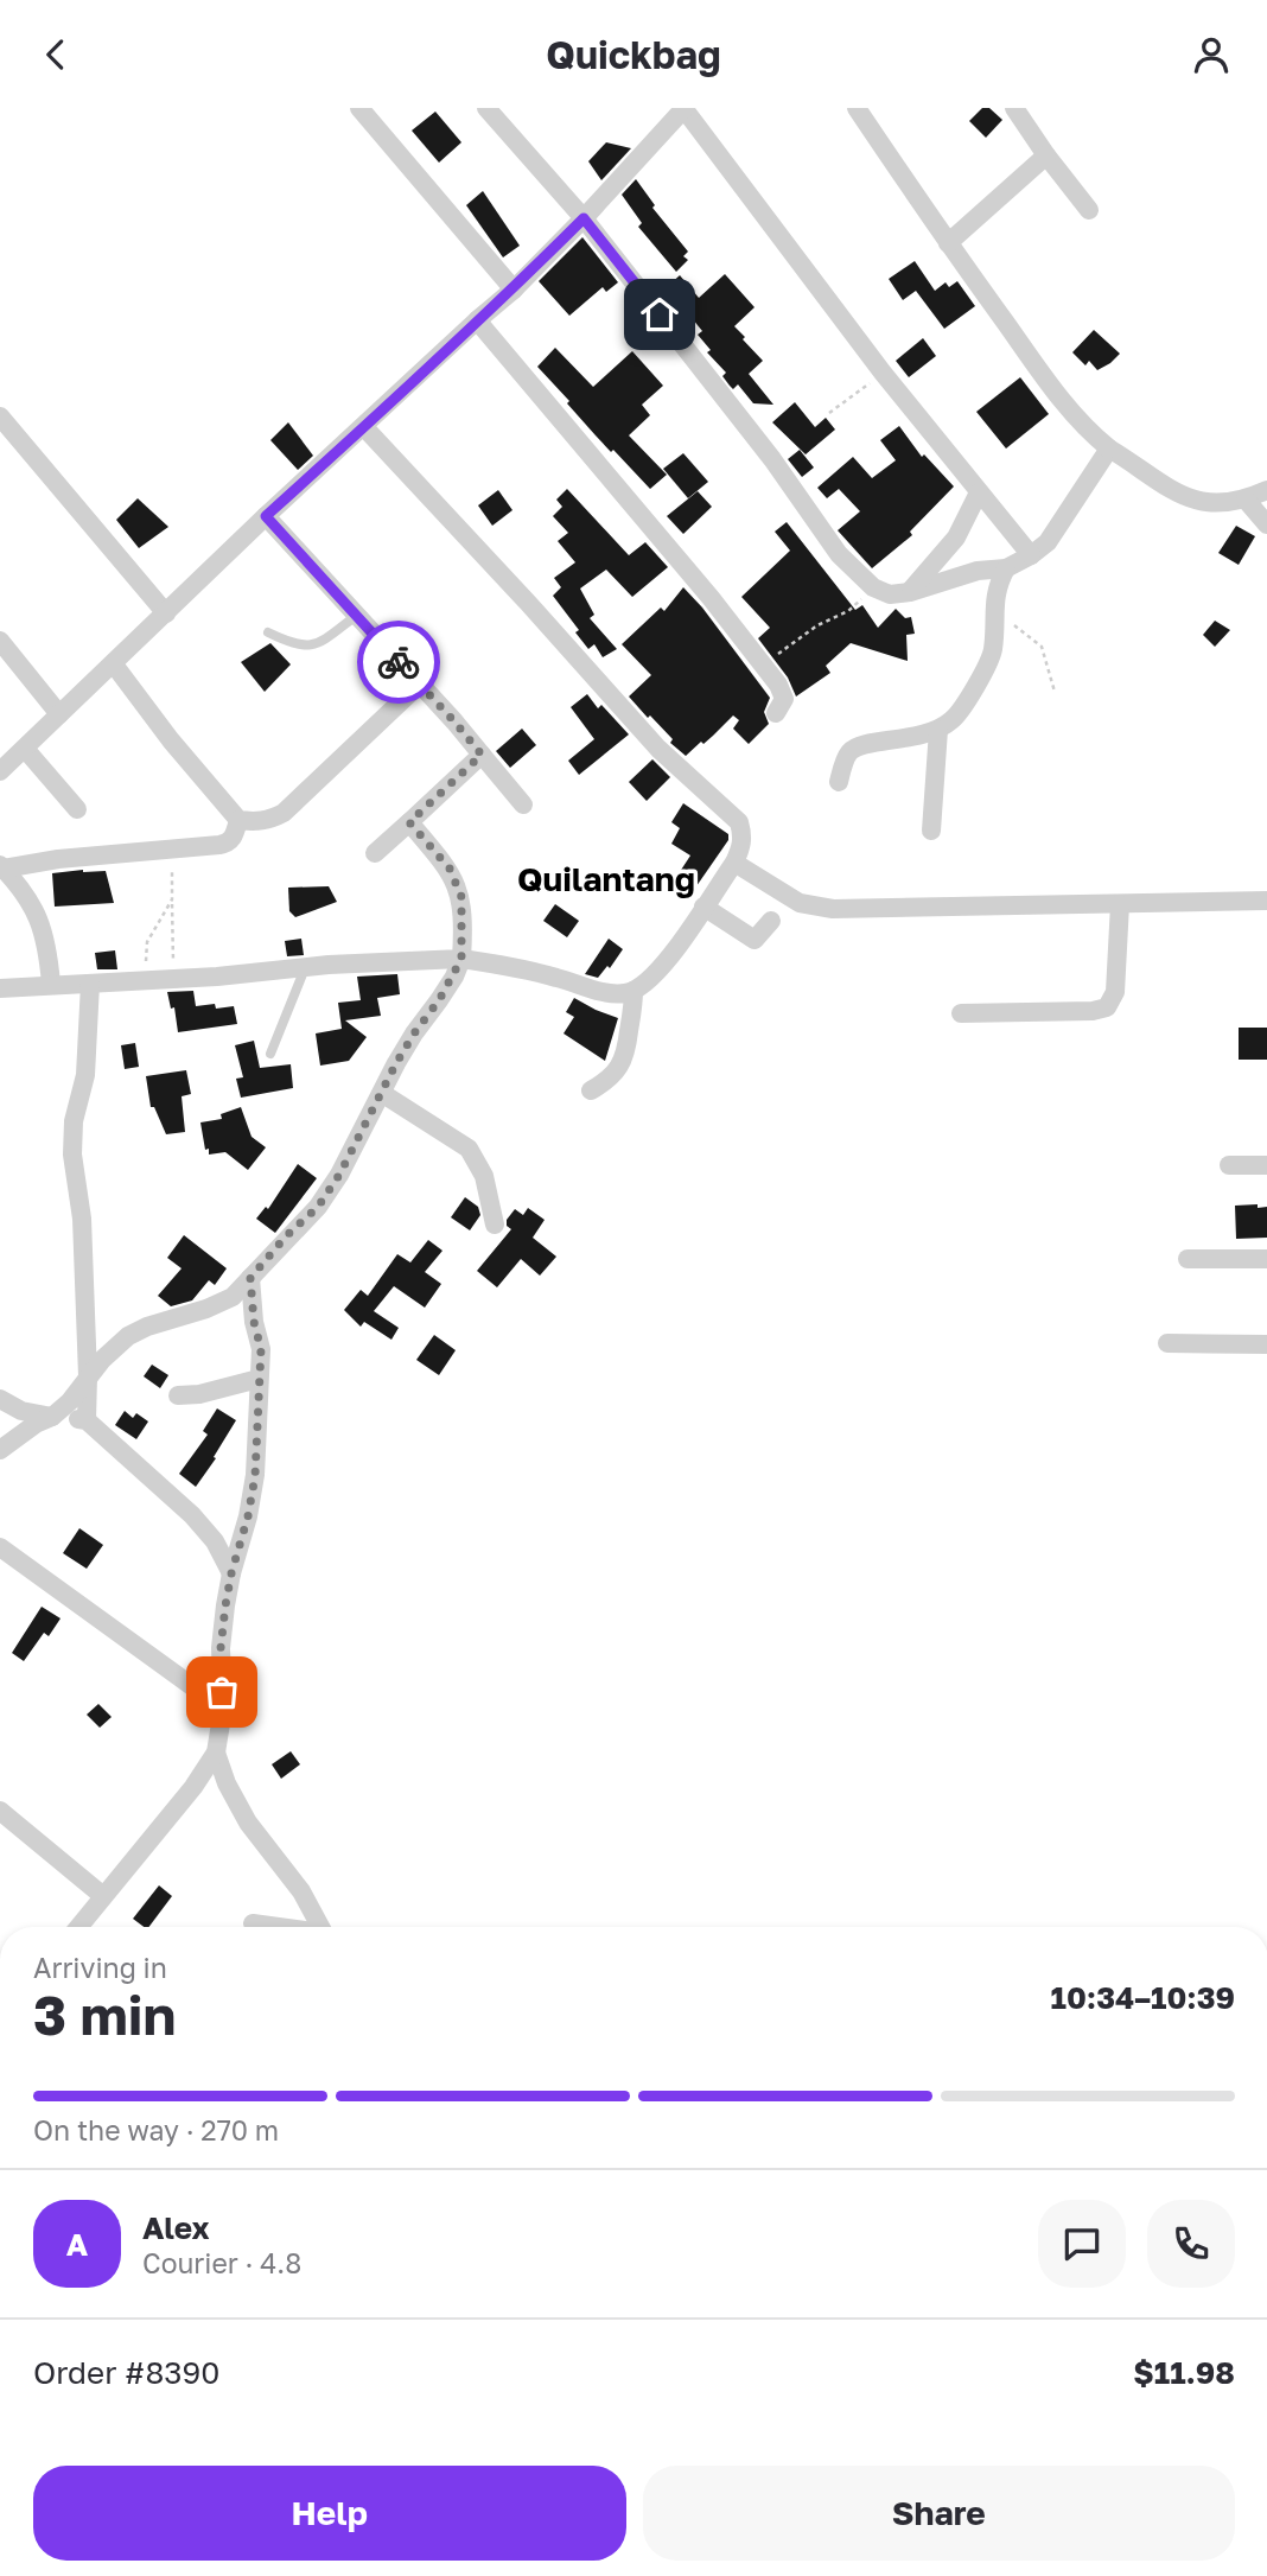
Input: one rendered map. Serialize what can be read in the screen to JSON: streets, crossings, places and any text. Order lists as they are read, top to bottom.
{
  "districts": ["Quilantang"],
  "page": {
    "header": "Quickbag",
    "heading": ["3 min", "Arriving in", "10:34–10:39"],
    "panel": [
      "Alex",
      "Courier · 4.8",
      "Order #8390",
      "$11.98"
    ],
    "bar": "On the way · 270 m",
    "round": "A",
    "buttons": ["Help", "Share"]
  }
}
